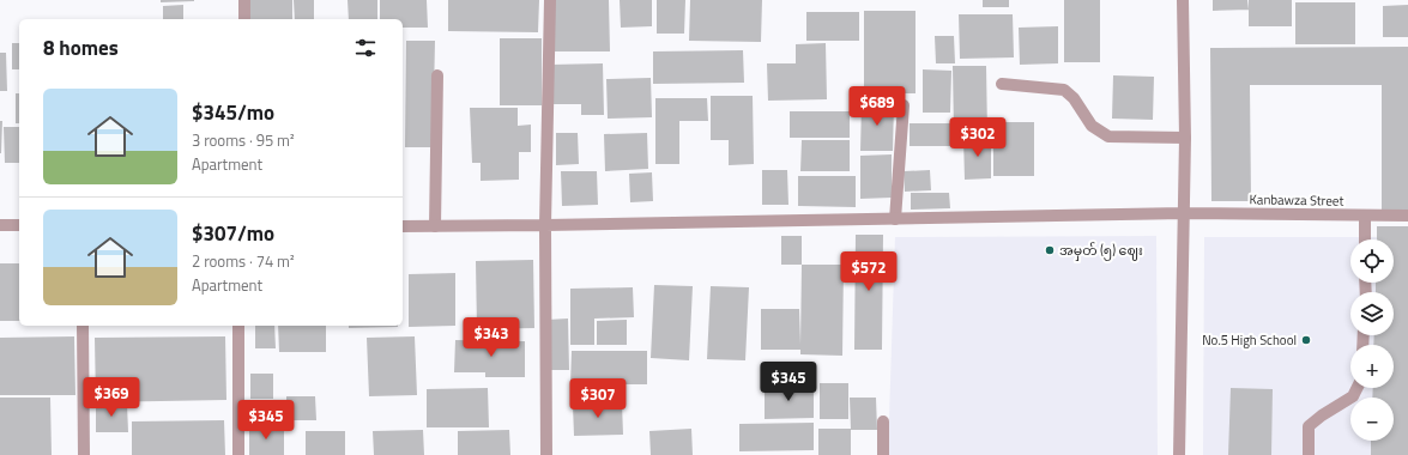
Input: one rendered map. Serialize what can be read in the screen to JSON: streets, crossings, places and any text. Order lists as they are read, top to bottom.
{
  "streets": {
    "street": ["Kanbawza Street"]
  },
  "places": ["အမှတ် (၅) ဈေး", "No.5 High School"],
  "page": {
    "heading": "8 homes",
    "list": [
      {
        "name": "$345/mo",
        "note": "3 rooms · 95 m² · Apartment"
      },
      {
        "name": "$307/mo",
        "note": "2 rooms · 74 m² · Apartment"
      }
    ],
    "price": [
      "$689",
      "$302",
      "$572",
      "$343",
      "$345",
      "$369",
      "$307",
      "$345"
    ],
    "map_buttons": ["+", "−"]
  }
}
